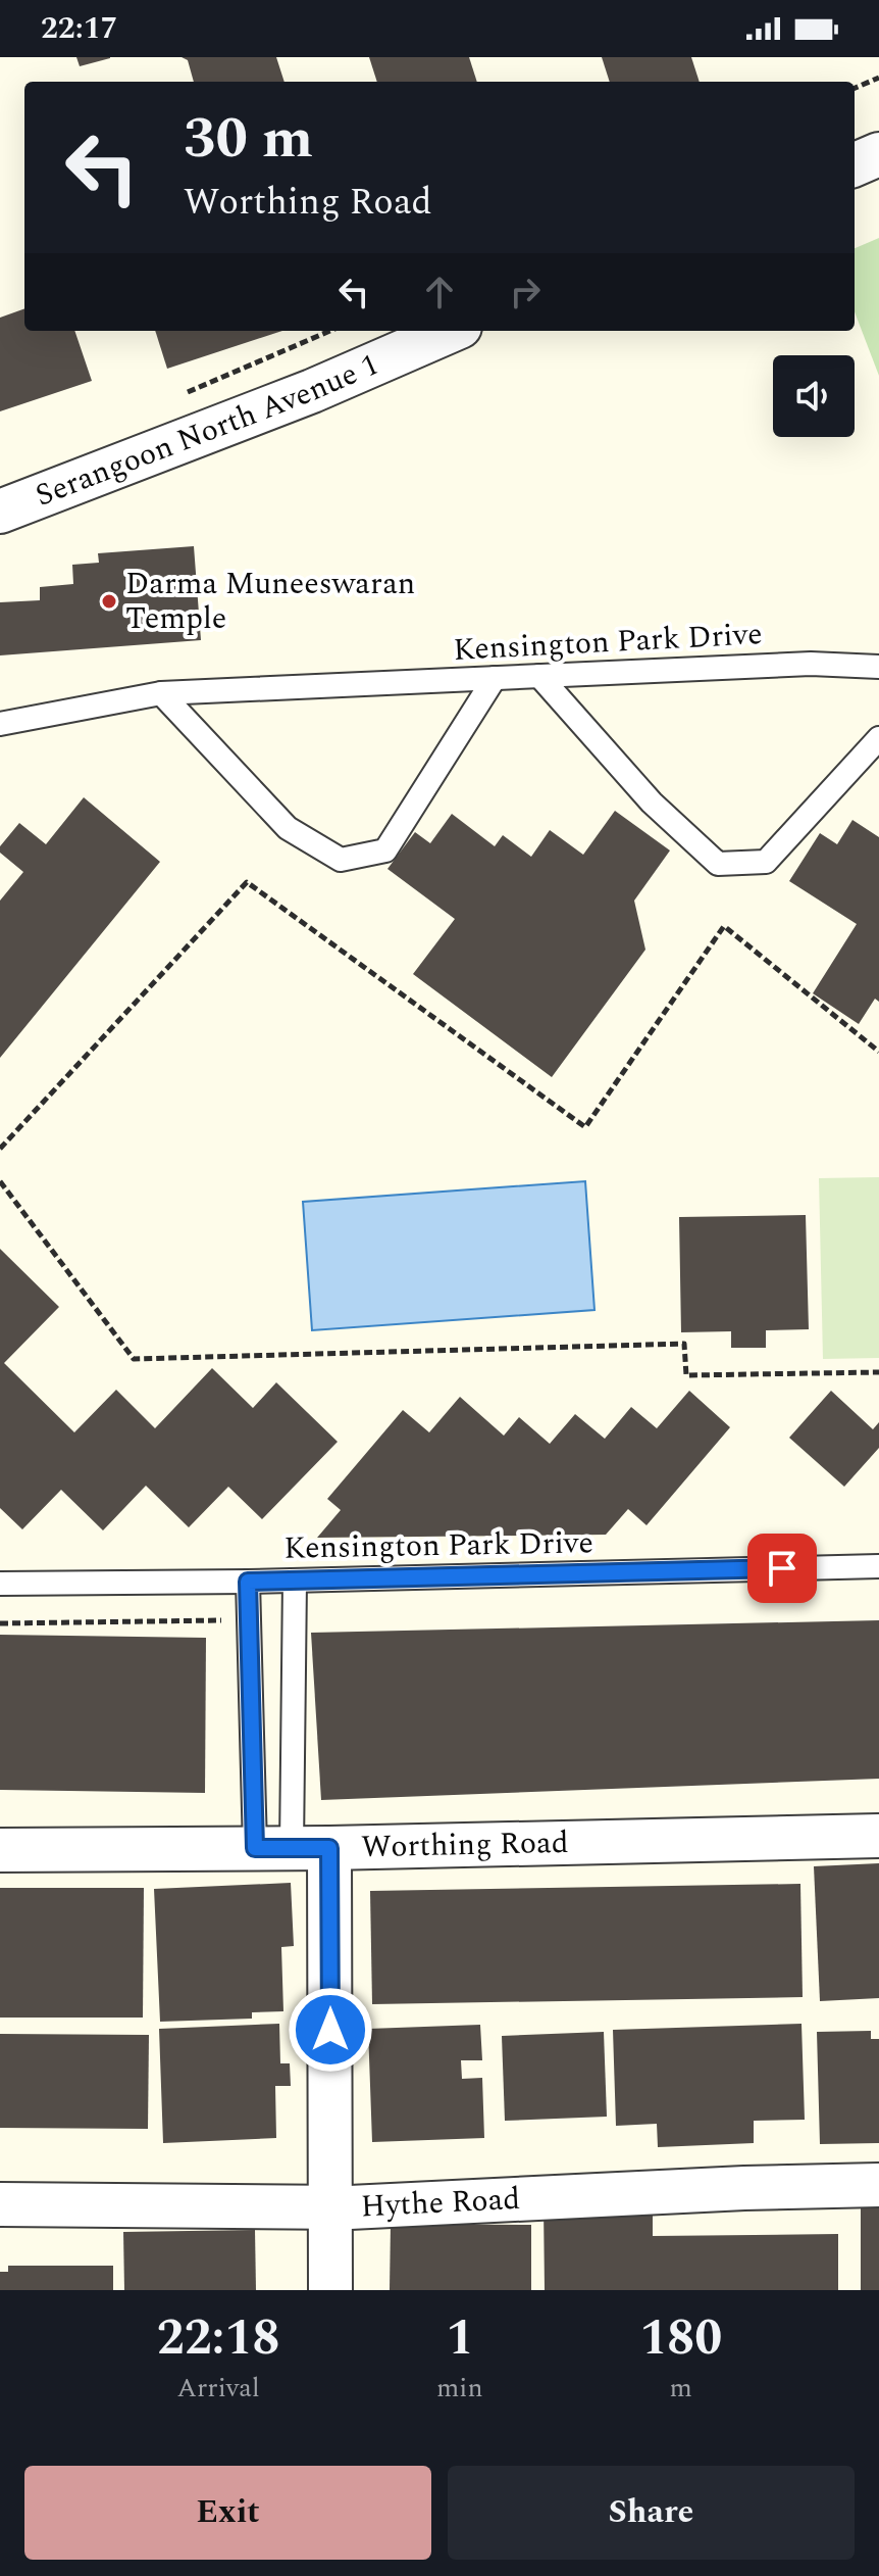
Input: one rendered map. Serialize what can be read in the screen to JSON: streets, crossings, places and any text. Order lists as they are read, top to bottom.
{
  "streets": {
    "street": ["Serangoon North Avenue 1", "Worthing Road", "Hythe Road"],
    "lane": ["Kensington Park Drive"]
  },
  "places": ["Darma Muneeswaran Temple"],
  "page": {
    "status": "22:17",
    "turn": ["30 m", "Worthing Road"],
    "eta": [
      "22:18",
      "Arrival",
      "1",
      "min",
      "180",
      "m"
    ],
    "buttons": ["Exit", "Share"]
  }
}
